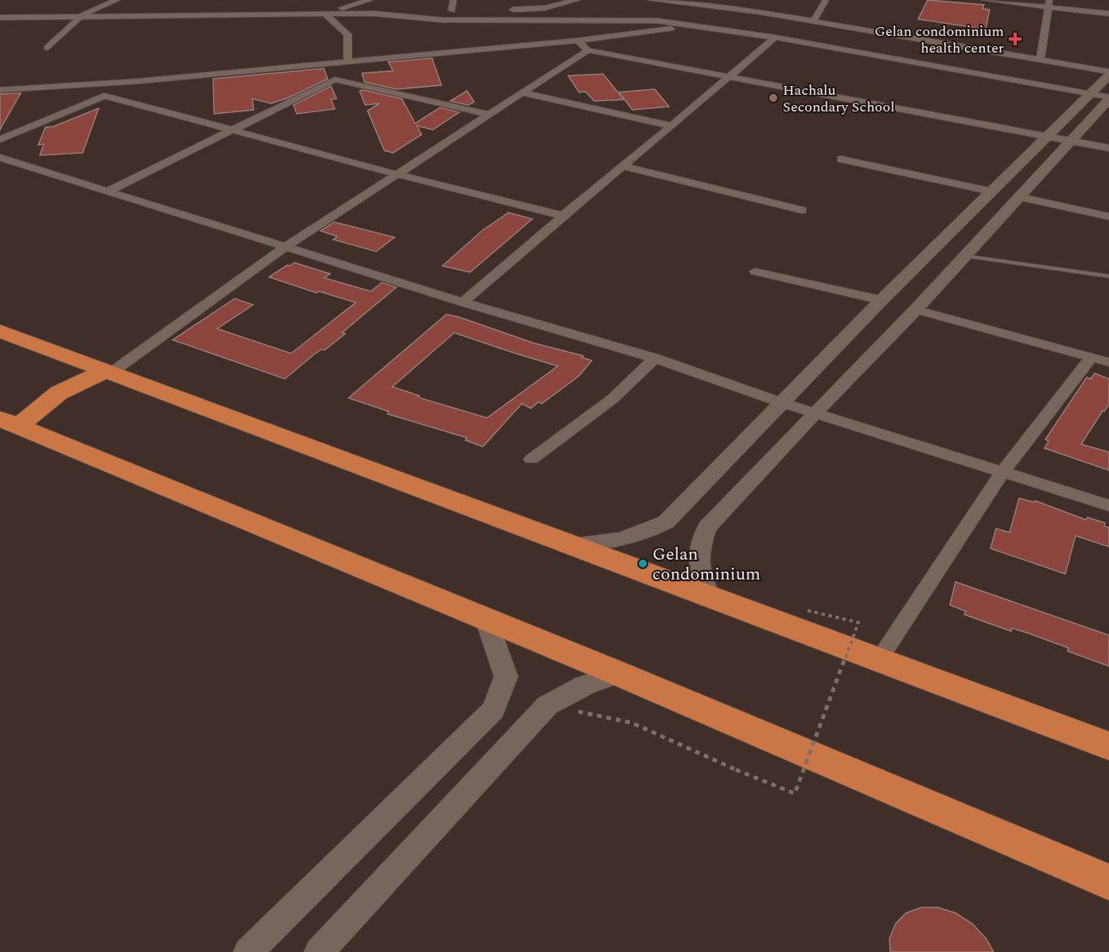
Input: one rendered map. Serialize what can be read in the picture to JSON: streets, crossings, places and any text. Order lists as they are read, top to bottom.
{
  "places": {
    "health": ["Gelan condominium health center"],
    "other": ["Hachalu Secondary School", "Gelan condominium"]
  }
}
